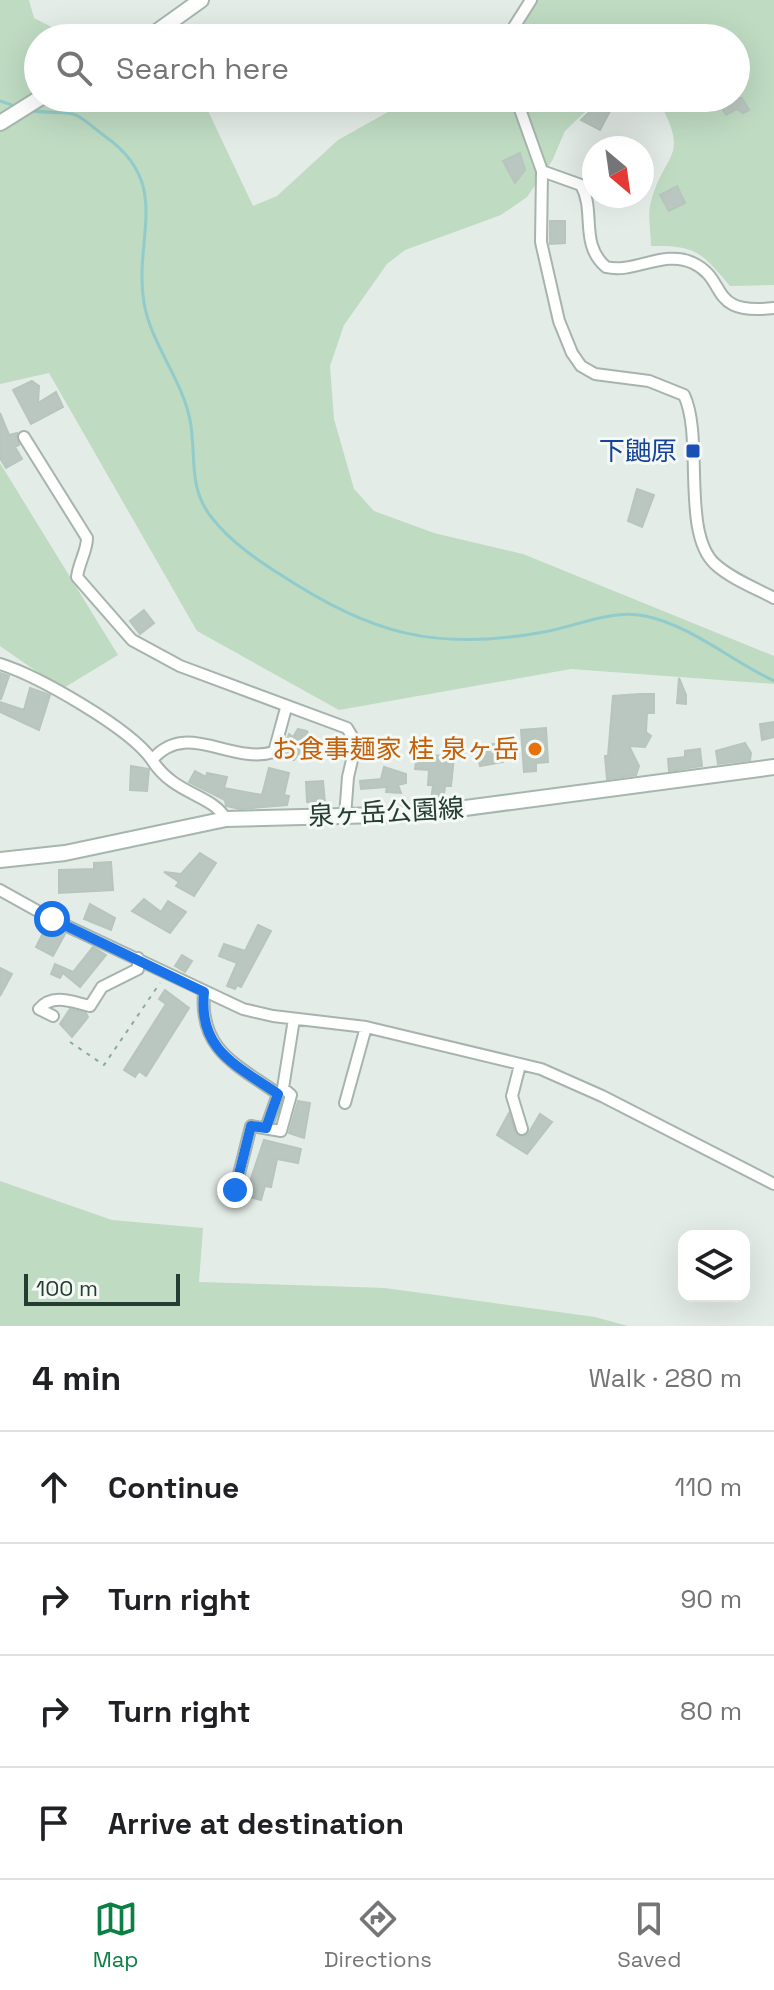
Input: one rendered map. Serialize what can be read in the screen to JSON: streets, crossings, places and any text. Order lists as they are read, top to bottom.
{
  "streets": {
    "main road": ["泉ヶ岳公園線"]
  },
  "places": {
    "transit": ["下鼬原"],
    "other": ["お食事麺家 桂 泉ヶ岳"]
  },
  "scale_bar": "100 m",
  "north": "bottom right",
  "page": {
    "search": "Search here",
    "scale": "100 m",
    "heading": ["4 min", "Walk · 280 m"],
    "list": [
      ["Continue", "110 m"],
      ["Turn right", "90 m"],
      ["Turn right", "80 m"],
      "Arrive at destination"
    ],
    "nav": ["Map", "Directions", "Saved"]
  }
}
